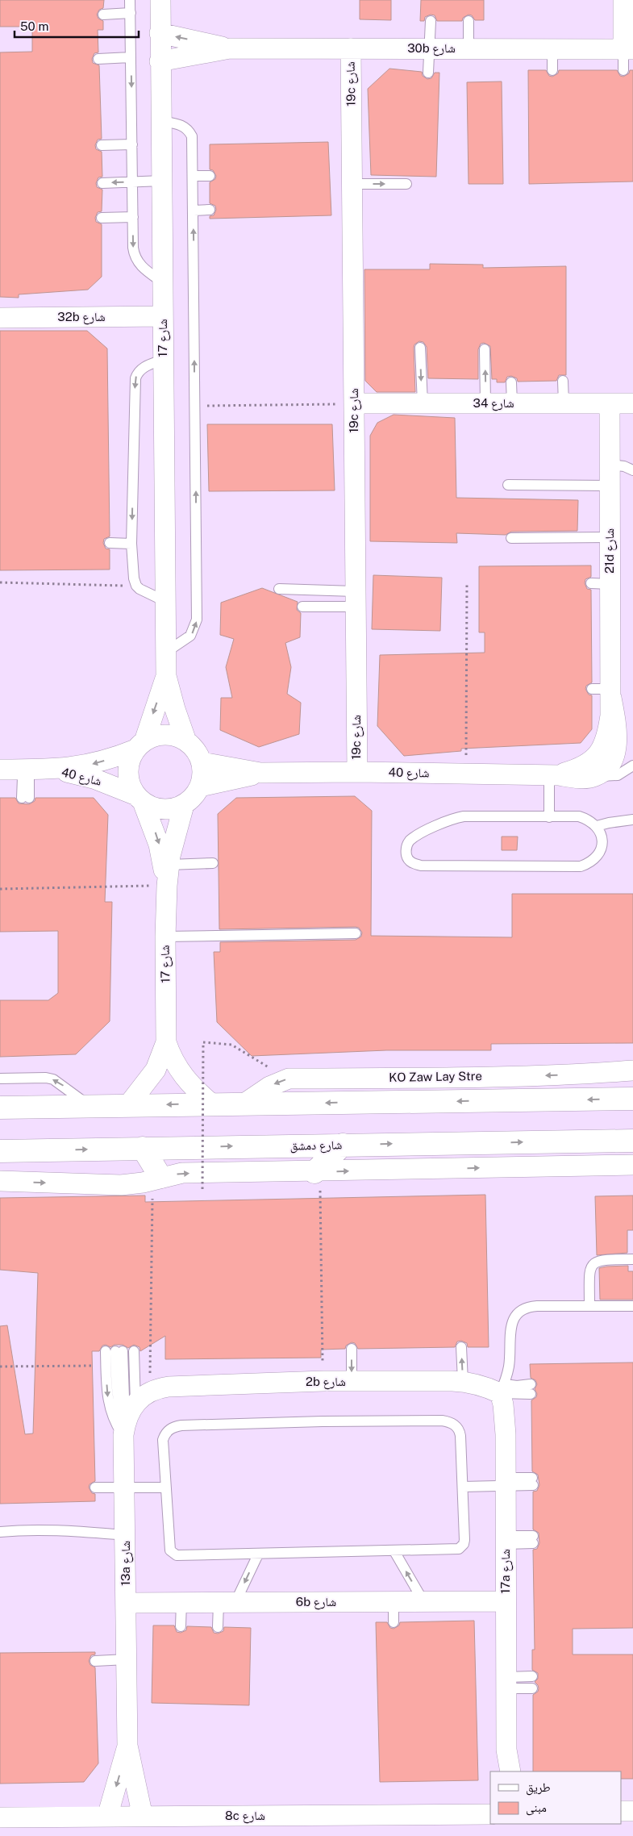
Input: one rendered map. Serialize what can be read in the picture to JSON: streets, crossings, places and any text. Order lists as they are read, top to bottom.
{
  "streets": {
    "main road": ["شارع دمشق"],
    "street": [
      "30b شارع",
      "19c شارع",
      "32b شارع",
      "شارع 17",
      "شارع 34",
      "21d شارع",
      "شارع 40",
      "KO Zaw Lay Stre",
      "2b شارع",
      "13a شارع",
      "17a شارع",
      "6b شارع",
      "8c شارع"
    ]
  },
  "crossings": [
    ["30b شارع", "19c شارع"],
    ["30b شارع", "شارع 17"],
    ["19c شارع", "شارع 34"],
    ["19c شارع", "شارع 40"],
    ["32b شارع", "شارع 17"],
    ["شارع 17", "شارع 40"],
    ["شارع 34", "21d شارع"],
    ["21d شارع", "شارع 40"],
    ["2b شارع", "13a شارع"],
    ["2b شارع", "17a شارع"],
    ["13a شارع", "6b شارع"],
    ["13a شارع", "8c شارع"],
    ["17a شارع", "6b شارع"]
  ],
  "legend": ["طريق", "مبنى"],
  "scale_bar": "50 m"
}
